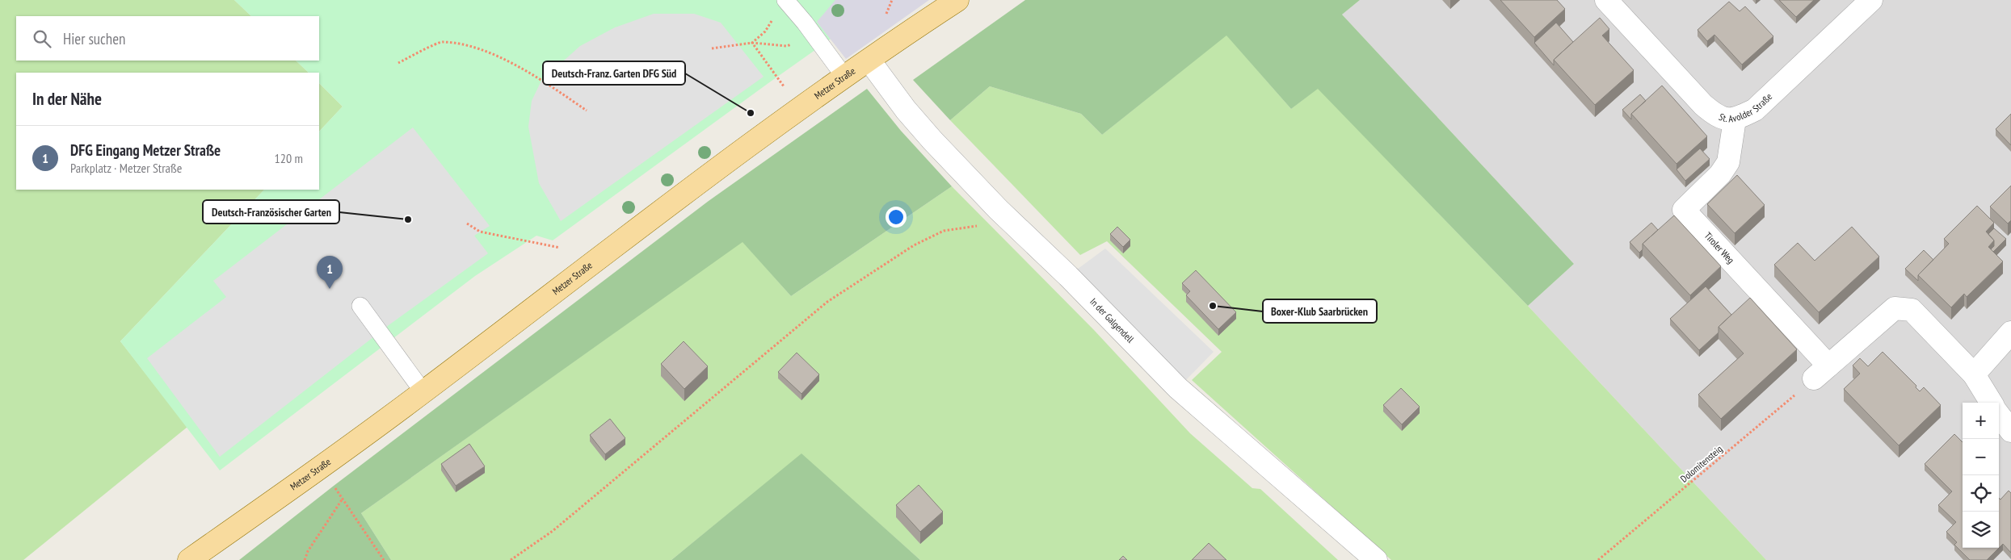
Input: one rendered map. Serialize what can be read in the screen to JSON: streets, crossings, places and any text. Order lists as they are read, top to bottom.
{
  "streets": {
    "main road": ["Metzer Straße"],
    "street": ["St. Avolder Straße", "Tiroler Weg", "In der Galgendell"],
    "path": ["Dolomitensteig"]
  },
  "crossings": [
    ["Metzer Straße", "In der Galgendell"],
    ["St. Avolder Straße", "Tiroler Weg"],
    ["Tiroler Weg", "Dolomitensteig"]
  ],
  "places": ["Deutsch-Franz. Garten DFG Süd", "Deutsch-Französischer Garten", "Boxer-Klub Saarbrücken"],
  "page": {
    "search": "Hier suchen",
    "heading": "In der Nähe",
    "list": [
      {
        "mark": "1",
        "name": "DFG Eingang Metzer Straße",
        "note": "Parkplatz · Metzer Straße",
        "value": "120 m"
      }
    ],
    "pins": "1",
    "map_buttons": ["+", "−"]
  }
}
